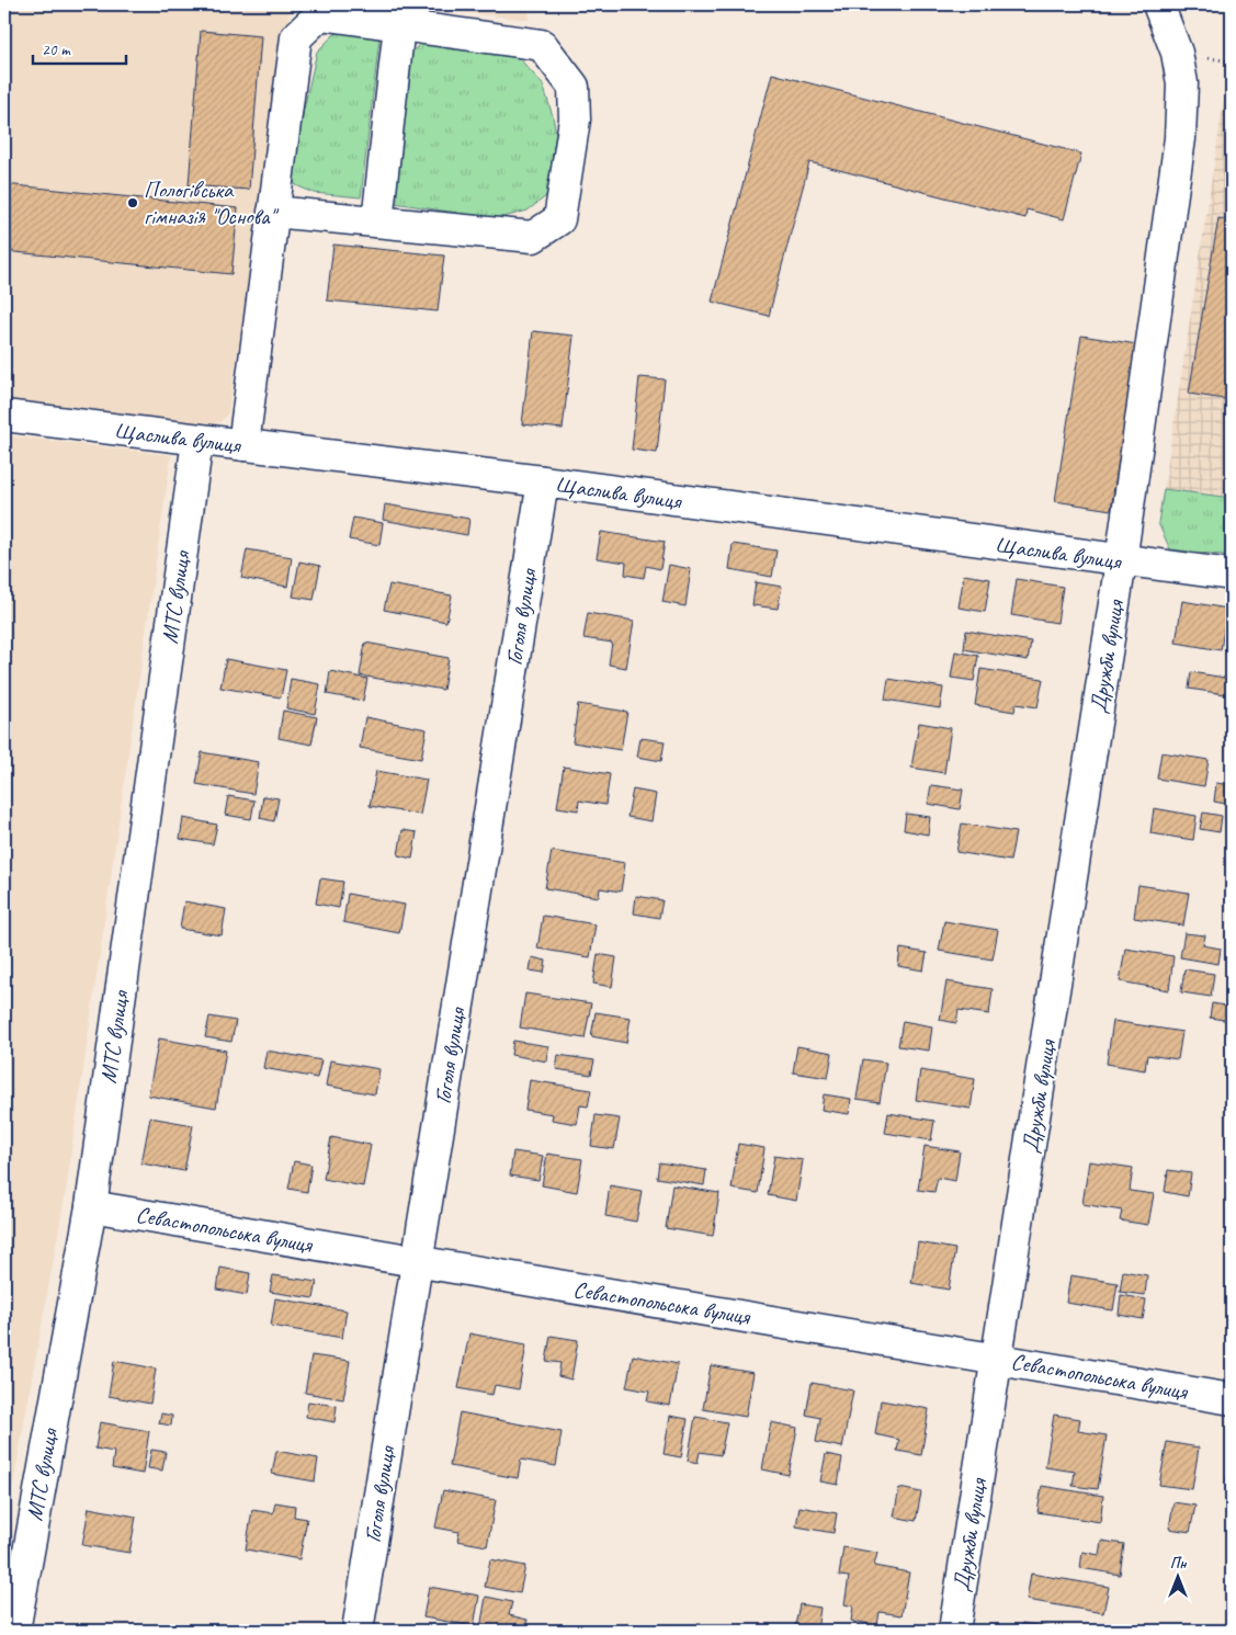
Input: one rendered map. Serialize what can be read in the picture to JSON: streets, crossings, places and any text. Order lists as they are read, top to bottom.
{
  "streets": {
    "street": [
      "Щаслива вулиця",
      "МТС вулиця",
      "Гоголя вулиця",
      "Дружби вулиця",
      "Севастопольська вулиця"
    ]
  },
  "crossings": [
    ["Щаслива вулиця", "МТС вулиця"],
    ["Щаслива вулиця", "Гоголя вулиця"],
    ["Щаслива вулиця", "Дружби вулиця"],
    ["МТС вулиця", "Севастопольська вулиця"],
    ["Гоголя вулиця", "Севастопольська вулиця"],
    ["Дружби вулиця", "Севастопольська вулиця"]
  ],
  "places": ["Пологівська гімназія \"Основа\""],
  "scale_bar": "20 m",
  "north": "top"
}
